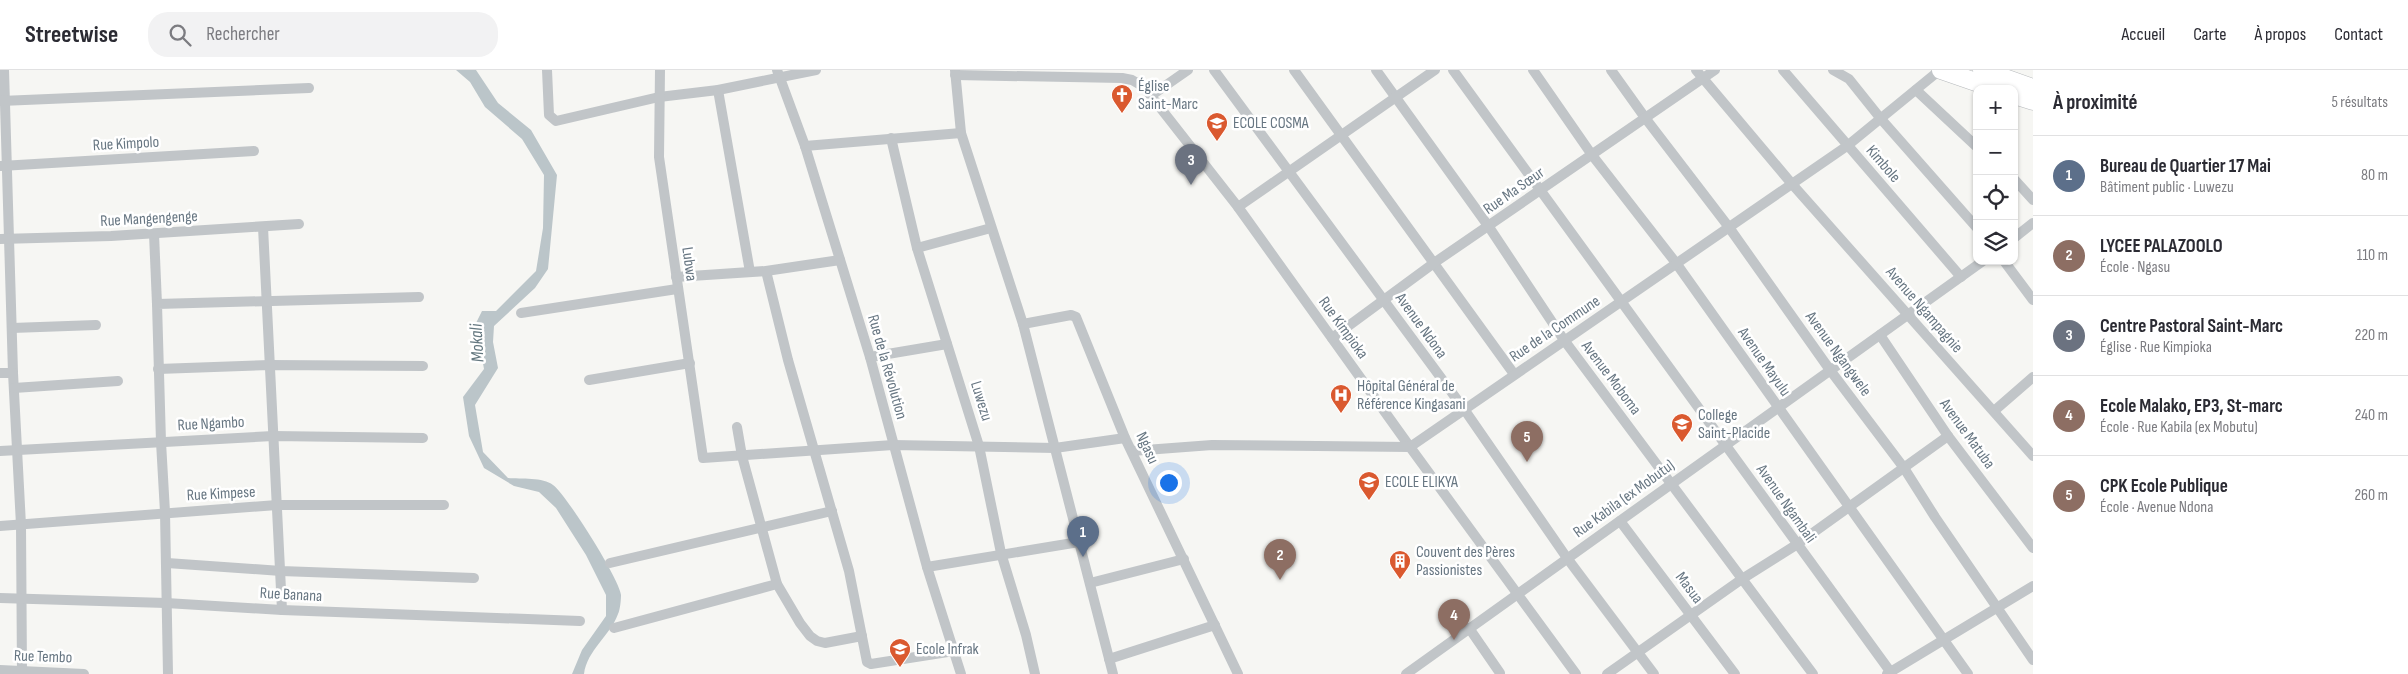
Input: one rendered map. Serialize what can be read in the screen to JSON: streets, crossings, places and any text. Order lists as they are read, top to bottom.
{
  "streets": {
    "street": [
      "Rue Kimpolo",
      "Kimbole",
      "Rue Ma Sœur",
      "Rue Mangengenge",
      "Lubwa",
      "Avenue Ngampagnie",
      "Avenue Ndona",
      "Rue Kimpioka",
      "Rue de la Commune",
      "Avenue Ngangwele",
      "Avenue Mayulu",
      "Rue de la Révolution",
      "Avenue Moboma",
      "Luwezu",
      "Rue Ngambo",
      "Avenue Matuba",
      "Ngasu",
      "Rue Kimpese",
      "Rue Kabila (ex Mobutu)",
      "Avenue Ngambali",
      "Masua",
      "Rue Banana",
      "Rue Tembo"
    ]
  },
  "crossings": [
    ["Kimbole", "Rue de la Commune"],
    ["Kimbole", "Rue Kabila (ex Mobutu)"],
    ["Rue Ma Sœur", "Avenue Ngampagnie"],
    ["Rue Ma Sœur", "Avenue Ndona"],
    ["Rue Ma Sœur", "Rue Kimpioka"],
    ["Rue Ma Sœur", "Avenue Ngangwele"],
    ["Rue Ma Sœur", "Avenue Mayulu"],
    ["Rue Ma Sœur", "Avenue Moboma"],
    ["Rue Ma Sœur", "Avenue Ngambali"],
    ["Avenue Ngampagnie", "Rue de la Commune"],
    ["Avenue Ngampagnie", "Rue Kabila (ex Mobutu)"],
    ["Avenue Ndona", "Rue de la Commune"],
    ["Avenue Ndona", "Rue Kabila (ex Mobutu)"],
    ["Rue Kimpioka", "Rue de la Commune"],
    ["Rue Kimpioka", "Rue Kabila (ex Mobutu)"],
    ["Rue de la Commune", "Avenue Ngangwele"],
    ["Rue de la Commune", "Avenue Mayulu"],
    ["Rue de la Commune", "Avenue Moboma"],
    ["Rue de la Commune", "Avenue Ngambali"],
    ["Avenue Ngangwele", "Rue Kabila (ex Mobutu)"],
    ["Avenue Mayulu", "Rue Kabila (ex Mobutu)"],
    ["Avenue Moboma", "Rue Kabila (ex Mobutu)"],
    ["Avenue Matuba", "Rue Kabila (ex Mobutu)"],
    ["Rue Kabila (ex Mobutu)", "Avenue Ngambali"],
    ["Rue Kabila (ex Mobutu)", "Masua"]
  ],
  "water": ["Mokali"],
  "places": {
    "church": ["Église Saint-Marc"],
    "school or university": [
      "ECOLE COSMA",
      "College Saint-Placide",
      "ECOLE ELIKYA",
      "Ecole Infrak"
    ],
    "hospital": ["Hôpital Général de Référence Kingasani"],
    "building": ["Couvent des Pères Passionistes"]
  },
  "page": {
    "header": "Streetwise",
    "search": "Rechercher",
    "nav": [
      "Accueil",
      "Carte",
      "À propos",
      "Contact"
    ],
    "heading": ["À proximité", "5 résultats"],
    "map_buttons": ["+", "−"],
    "list": [
      {
        "mark": "1",
        "name": "Bureau de Quartier 17 Mai",
        "note": "Bâtiment public · Luwezu",
        "value": "80 m"
      },
      {
        "mark": "2",
        "name": "LYCEE PALAZOOLO",
        "note": "École · Ngasu",
        "value": "110 m"
      },
      {
        "mark": "3",
        "name": "Centre Pastoral Saint-Marc",
        "note": "Église · Rue Kimpioka",
        "value": "220 m"
      },
      {
        "mark": "4",
        "name": "Ecole Malako, EP3, St-marc",
        "note": "École · Rue Kabila (ex Mobutu)",
        "value": "240 m"
      },
      {
        "mark": "5",
        "name": "CPK Ecole Publique",
        "note": "École · Avenue Ndona",
        "value": "260 m"
      }
    ],
    "pins": [
      "3",
      "5",
      "1",
      "2",
      "4"
    ]
  }
}
